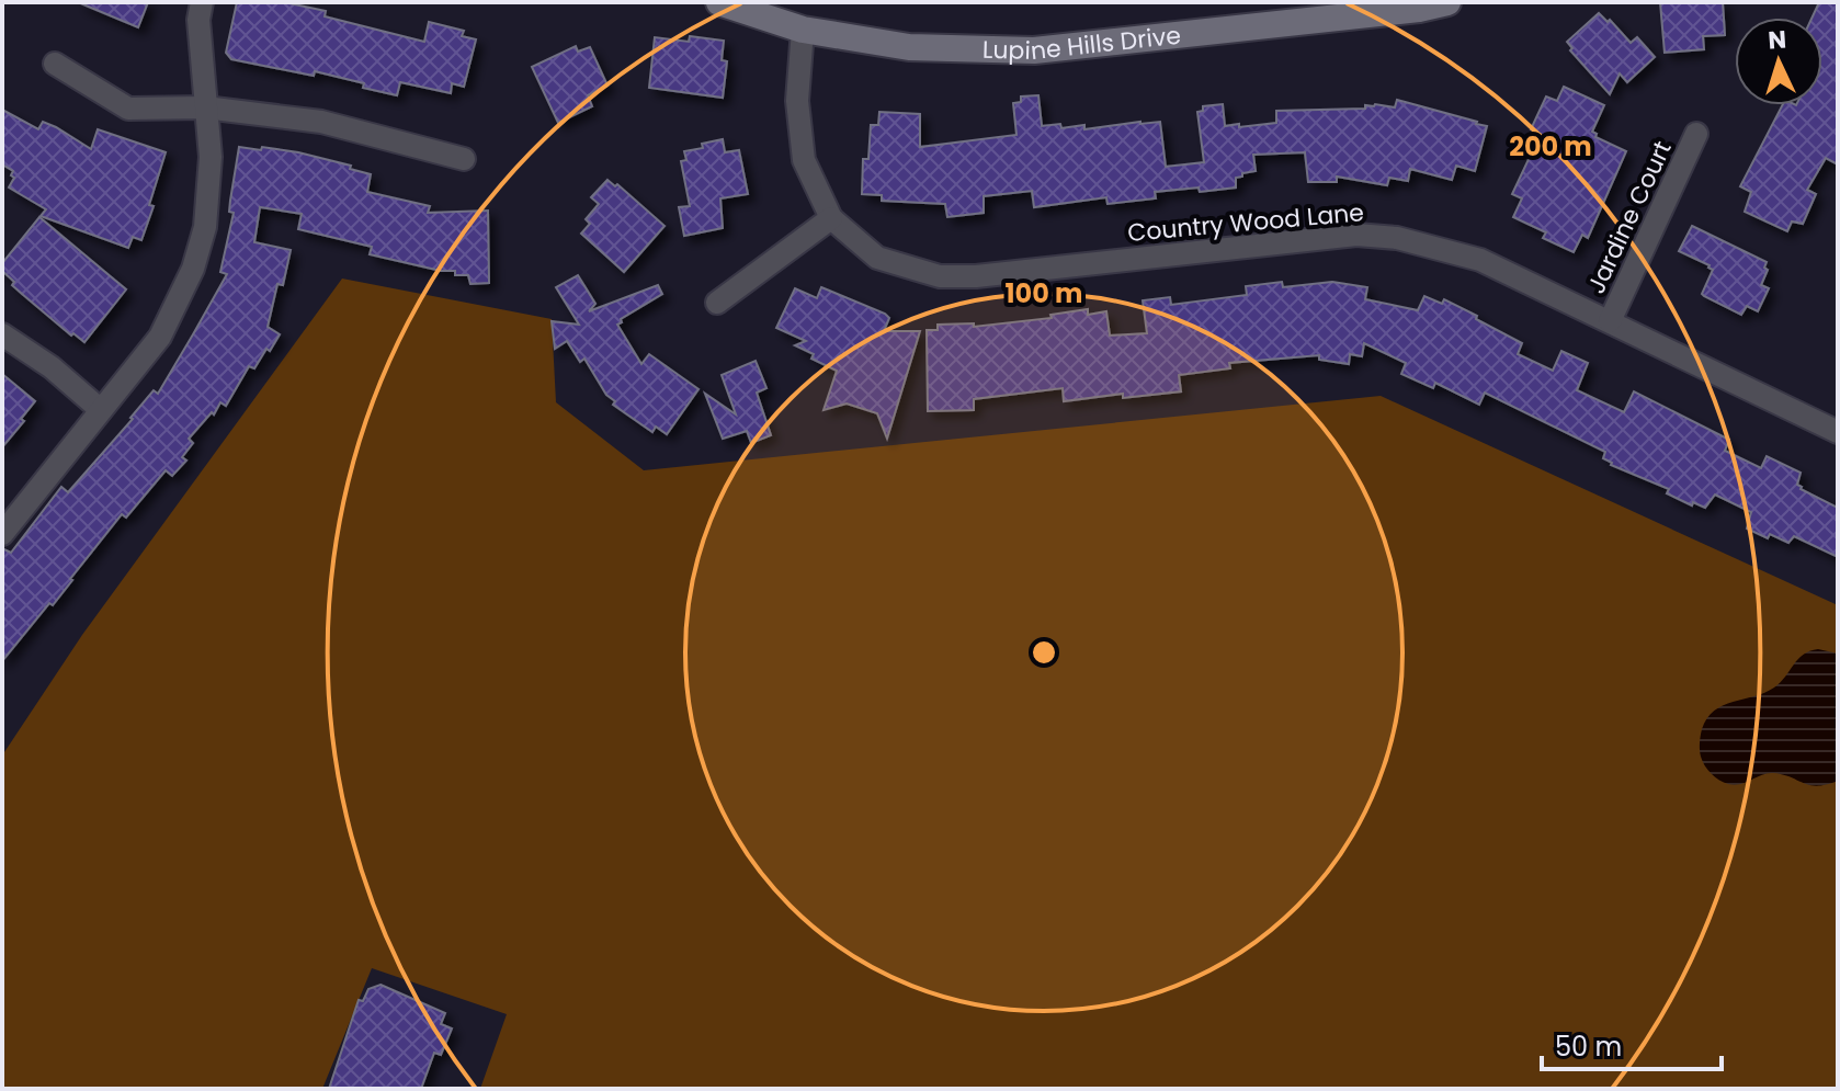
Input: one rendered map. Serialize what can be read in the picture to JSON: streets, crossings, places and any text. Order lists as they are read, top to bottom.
{
  "streets": {
    "street": ["Lupine Hills Drive", "Jardine Court", "Country Wood Lane"]
  },
  "crossings": [
    ["Lupine Hills Drive", "Country Wood Lane"],
    ["Jardine Court", "Country Wood Lane"]
  ],
  "scale_bar": "50 m",
  "north": "top",
  "rings": ["200 m", "100 m"]
}
